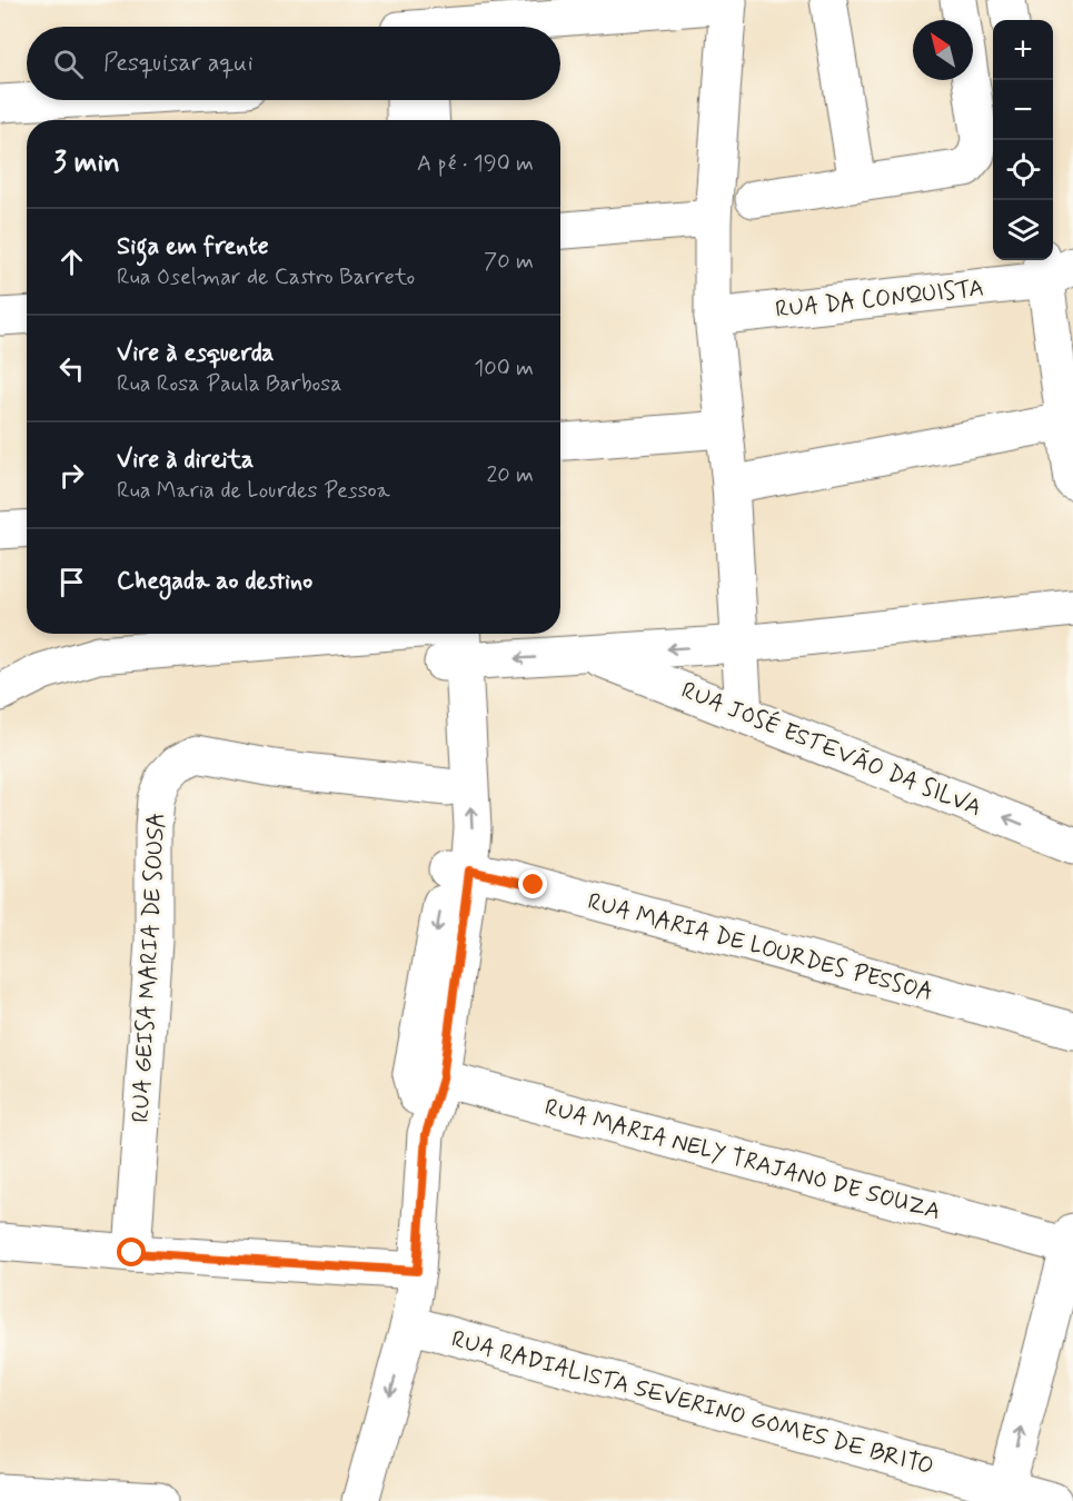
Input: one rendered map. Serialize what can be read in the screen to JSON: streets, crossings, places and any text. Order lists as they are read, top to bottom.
{
  "streets": {
    "street": [
      "RUA DA CONQUISTA",
      "RUA JOSÉ ESTEVÃO DA SILVA",
      "RUA MARIA DE LOURDES PESSOA",
      "RUA GEISA MARIA DE SOUSA",
      "RUA MARIA NELY TRAJANO DE SOUZA",
      "RUA RADIALISTA SEVERINO GOMES DE BRITO"
    ]
  },
  "one_way": ["RUA JOSÉ ESTEVÃO DA SILVA"],
  "north": "top left",
  "page": {
    "map_buttons": ["+", "−"],
    "search": "Pesquisar aqui",
    "heading": ["3 min", "A pé · 190 m"],
    "list": [
      ["Siga em frente", "Rua Oselmar de Castro Barreto", "70 m"],
      ["Vire à esquerda", "Rua Rosa Paula Barbosa", "100 m"],
      ["Vire à direita", "Rua Maria de Lourdes Pessoa", "20 m"],
      "Chegada ao destino"
    ]
  }
}
